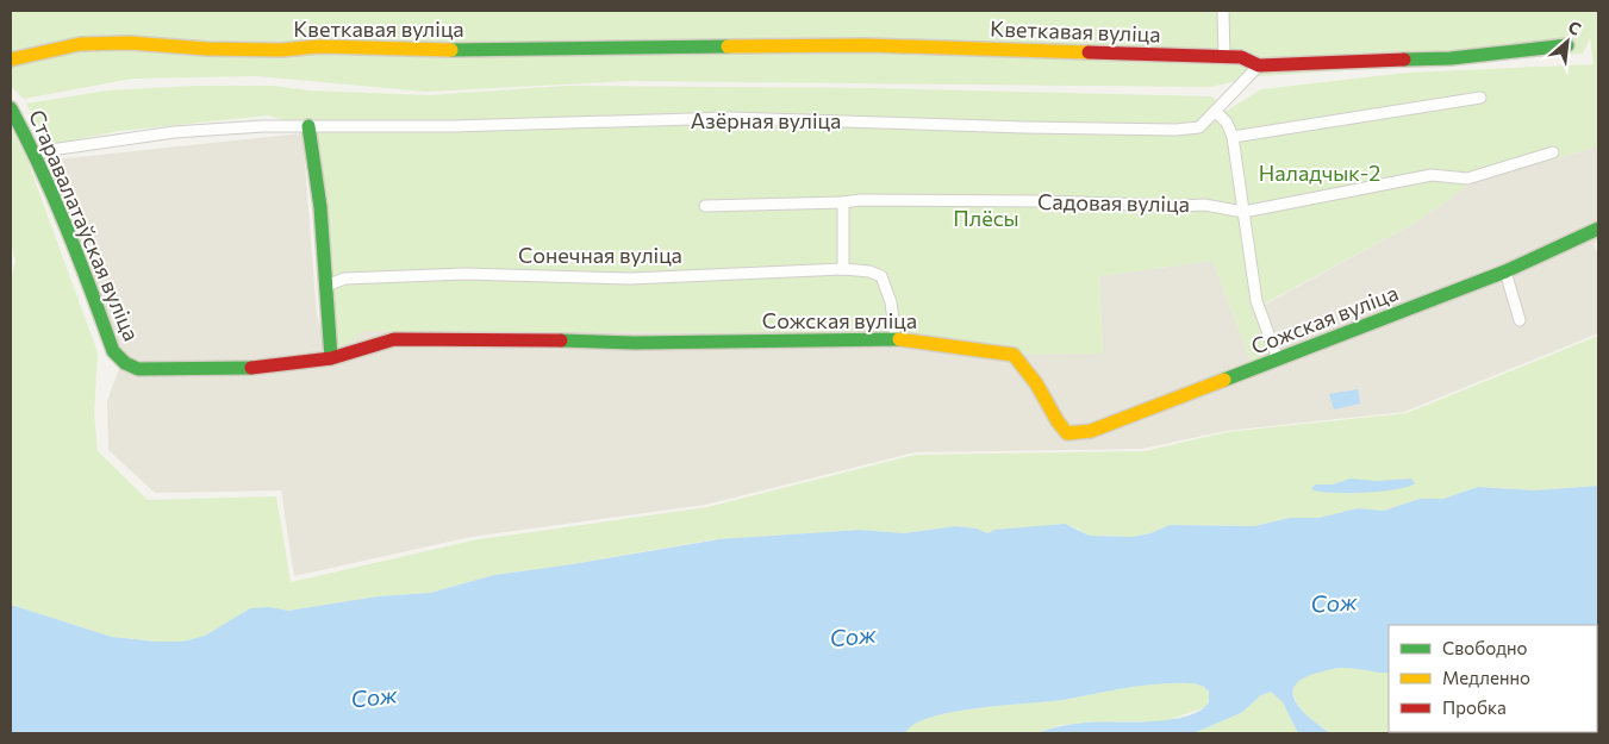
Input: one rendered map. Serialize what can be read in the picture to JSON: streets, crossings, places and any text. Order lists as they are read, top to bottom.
{
  "streets": {
    "street": [
      "Кветкавая вуліца",
      "Азёрная вуліца",
      "Садовая вуліца",
      "Старавалатаўская вуліца",
      "Сонечная вуліца",
      "Сожская вуліца"
    ]
  },
  "crossings": [
    ["Кветкавая вуліца", "Азёрная вуліца"],
    ["Азёрная вуліца", "Старавалатаўская вуліца"],
    ["Старавалатаўская вуліца", "Сожская вуліца"],
    ["Сонечная вуліца", "Сожская вуліца"]
  ],
  "water": ["Сож"],
  "parks": ["Наладчык-2", "Плёсы"],
  "legend": ["Свободно", "Медленно", "Пробка"],
  "north": "top right"
}
